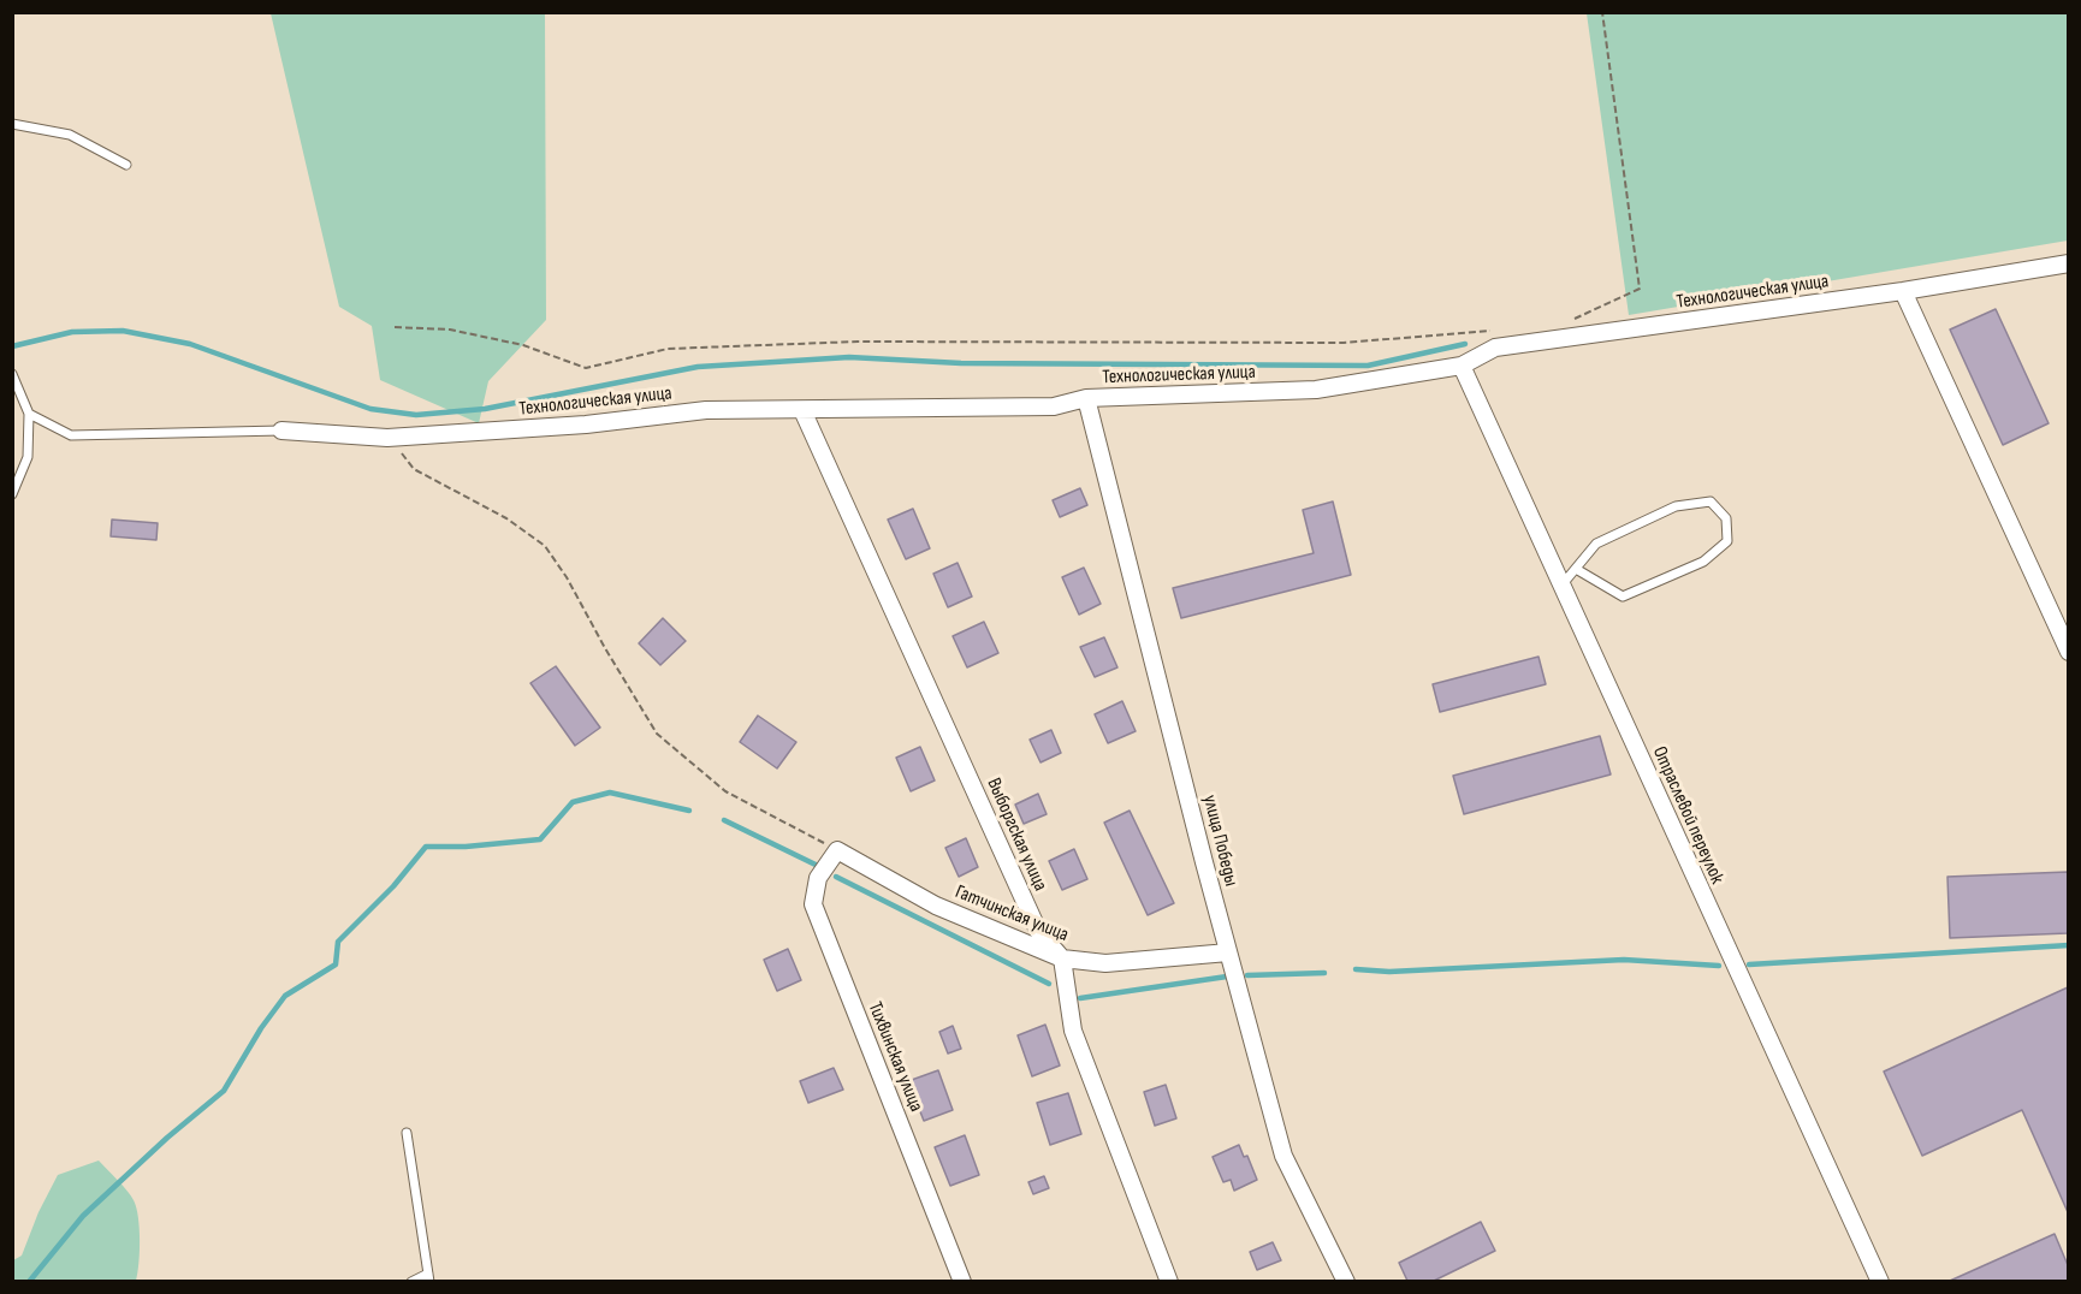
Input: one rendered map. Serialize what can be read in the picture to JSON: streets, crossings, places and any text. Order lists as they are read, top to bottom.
{
  "streets": {
    "street": [
      "Технологическая улица",
      "Отраслевой переулок",
      "Выборгская улица",
      "улица Победы",
      "Гатчинская улица",
      "Тихвинская улица"
    ]
  },
  "crossings": [
    ["Технологическая улица", "Отраслевой переулок"],
    ["Технологическая улица", "Выборгская улица"],
    ["Технологическая улица", "улица Победы"],
    ["Выборгская улица", "Гатчинская улица"],
    ["улица Победы", "Гатчинская улица"],
    ["Гатчинская улица", "Тихвинская улица"]
  ]
}
